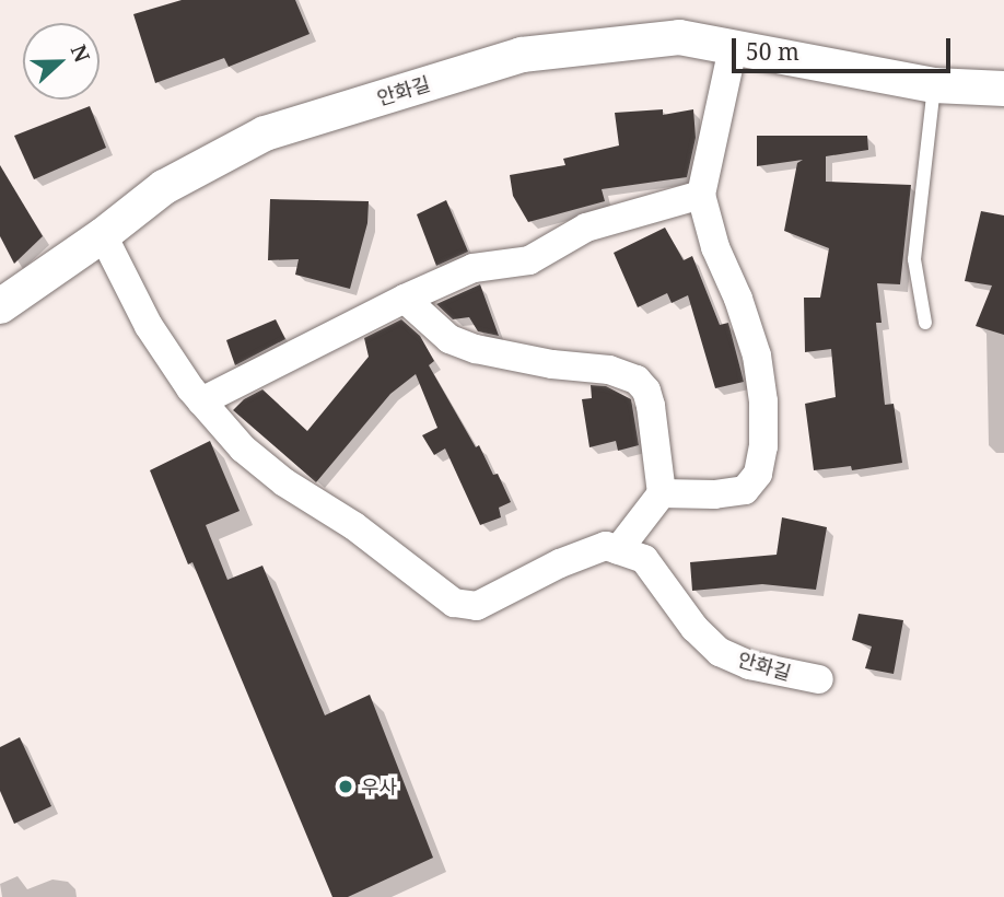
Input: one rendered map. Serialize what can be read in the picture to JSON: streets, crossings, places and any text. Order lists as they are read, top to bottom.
{
  "streets": {
    "street": ["안화길"]
  },
  "places": ["우사"],
  "scale_bar": "50 m",
  "north": "right"
}
